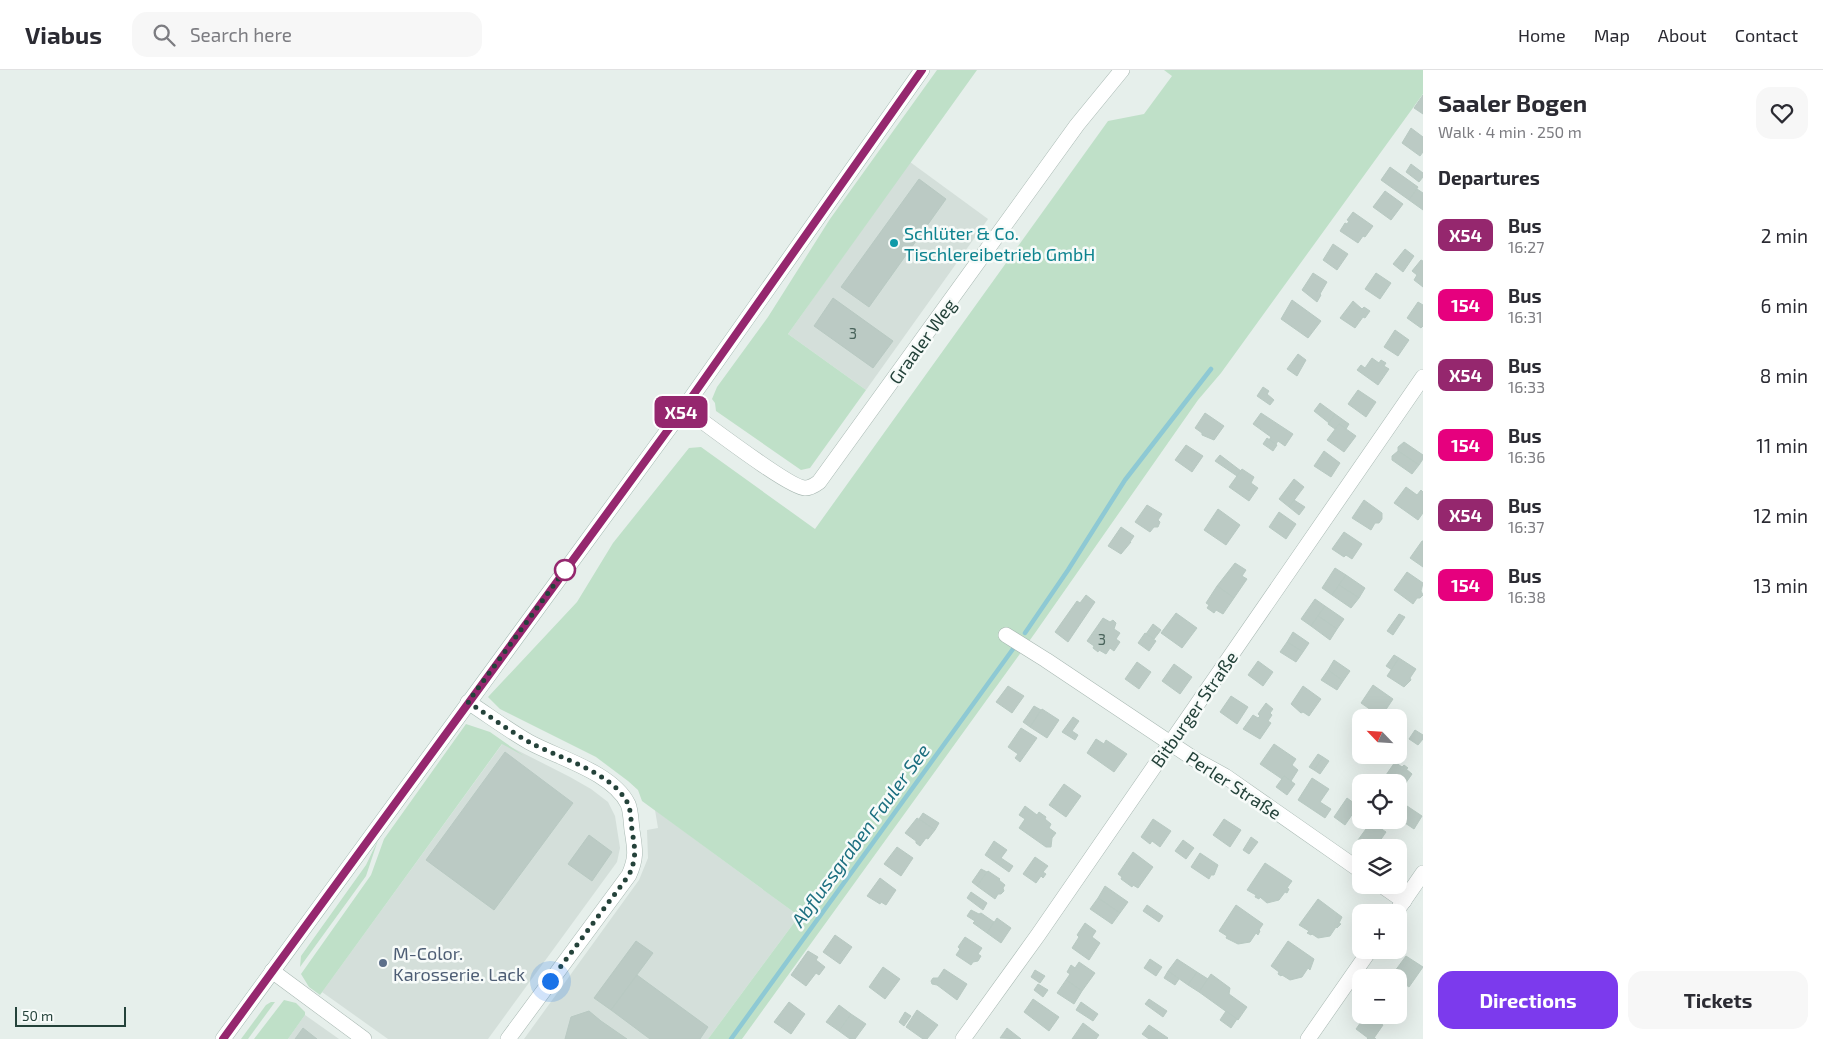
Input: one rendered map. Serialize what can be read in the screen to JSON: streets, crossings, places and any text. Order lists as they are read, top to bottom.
{
  "streets": {
    "street": ["Graaler Weg", "Bitburger Straße", "Perler Straße"]
  },
  "crossings": [
    ["Bitburger Straße", "Perler Straße"]
  ],
  "water": ["Abflussgraben Fauler See"],
  "places": ["Schlüter & Co. Tischlereibetrieb GmbH", "M-Color. Karosserie. Lack"],
  "lines": ["bus line X54"],
  "house_numbers": ["3", "3"],
  "scale_bar": "50 m",
  "north": "top left",
  "page": {
    "header": "Viabus",
    "search": "Search here",
    "nav": [
      "Home",
      "Map",
      "About",
      "Contact"
    ],
    "on_map": "X54",
    "heading": [
      ["Saaler Bogen", "Walk · 4 min · 250 m"],
      "Departures"
    ],
    "list": [
      {
        "mark": "X54",
        "name": "Bus",
        "note": "16:27",
        "value": "2 min"
      },
      {
        "mark": "154",
        "name": "Bus",
        "note": "16:31",
        "value": "6 min"
      },
      {
        "mark": "X54",
        "name": "Bus",
        "note": "16:33",
        "value": "8 min"
      },
      {
        "mark": "154",
        "name": "Bus",
        "note": "16:36",
        "value": "11 min"
      },
      {
        "mark": "X54",
        "name": "Bus",
        "note": "16:37",
        "value": "12 min"
      },
      {
        "mark": "154",
        "name": "Bus",
        "note": "16:38",
        "value": "13 min"
      }
    ],
    "map_buttons": ["+", "−"],
    "buttons": ["Directions", "Tickets"],
    "scale": "50 m"
  }
}
